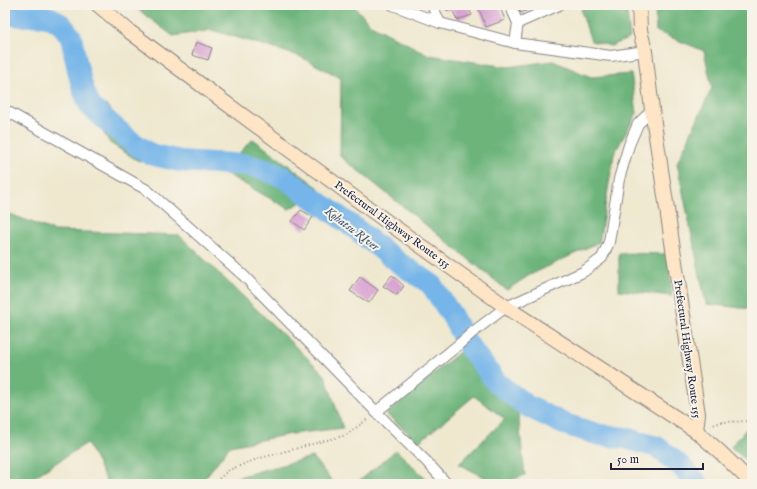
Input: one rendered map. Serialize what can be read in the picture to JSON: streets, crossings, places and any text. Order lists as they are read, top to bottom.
{
  "streets": {
    "main road": ["Prefectural Highway Route 155"]
  },
  "water": ["Kohatsu RIver"],
  "scale_bar": "50 m"
}
